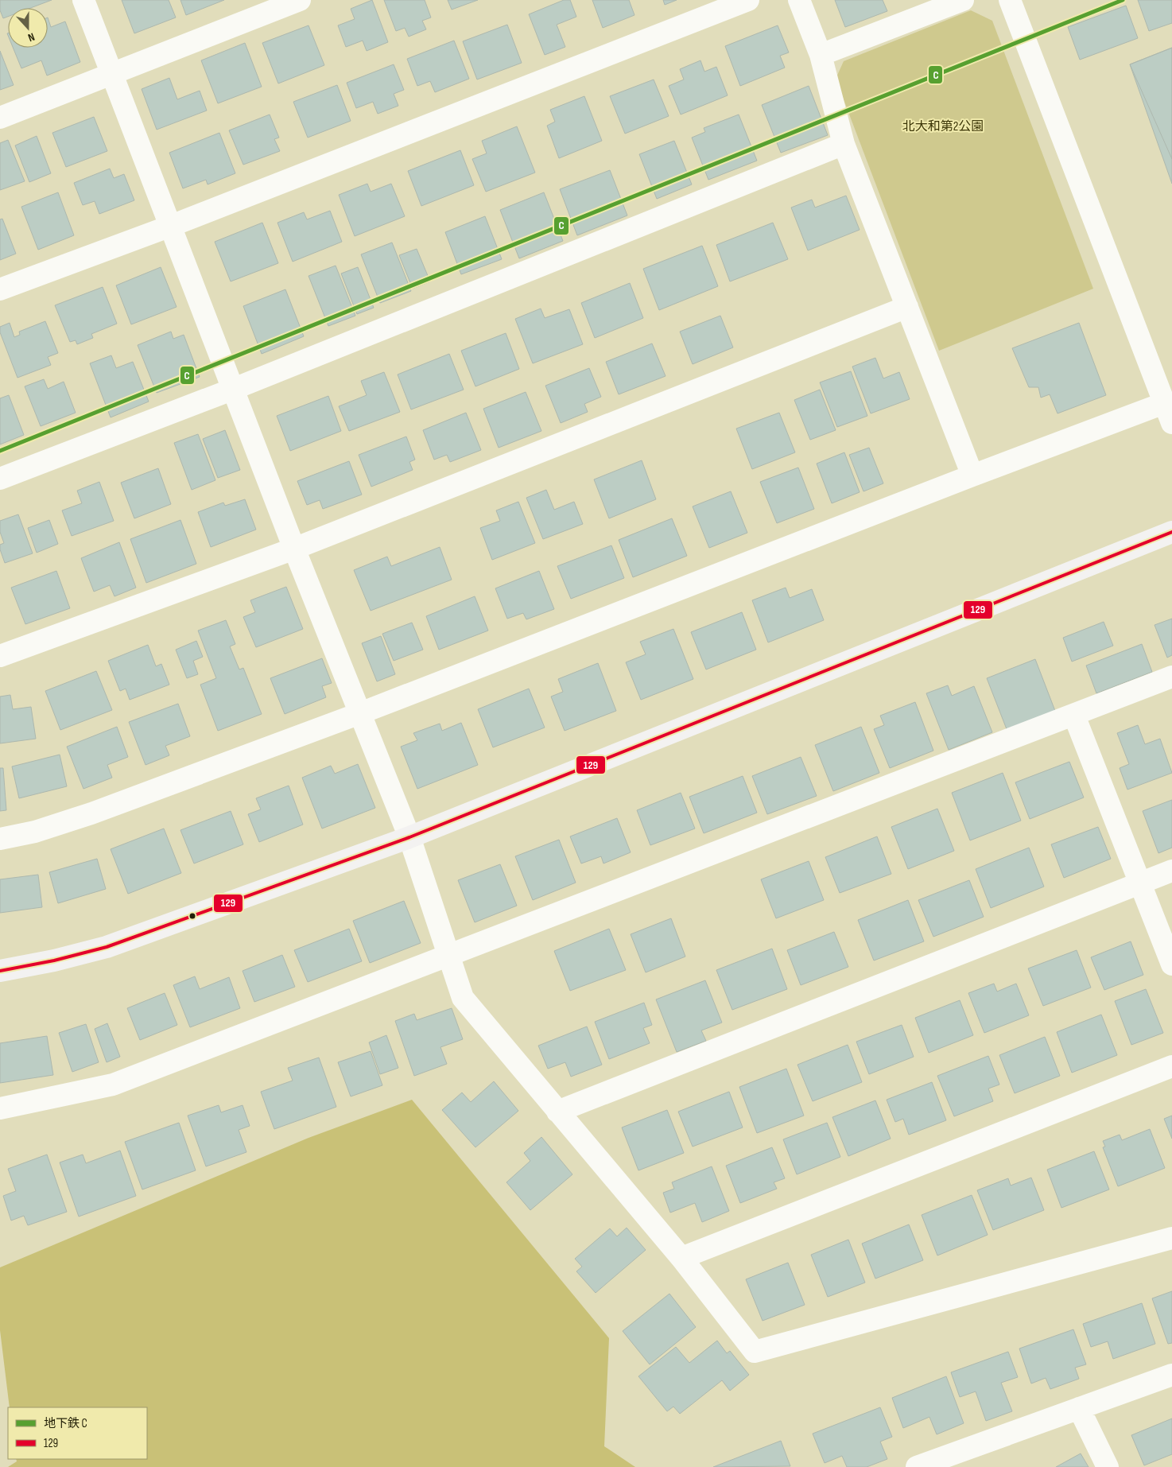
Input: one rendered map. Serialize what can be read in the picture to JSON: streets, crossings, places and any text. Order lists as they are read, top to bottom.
{
  "parks": ["北大和第2公園"],
  "lines": ["metro line C", "transit line 129"],
  "legend": ["地下鉄 C", "129"],
  "north": "bottom"
}
